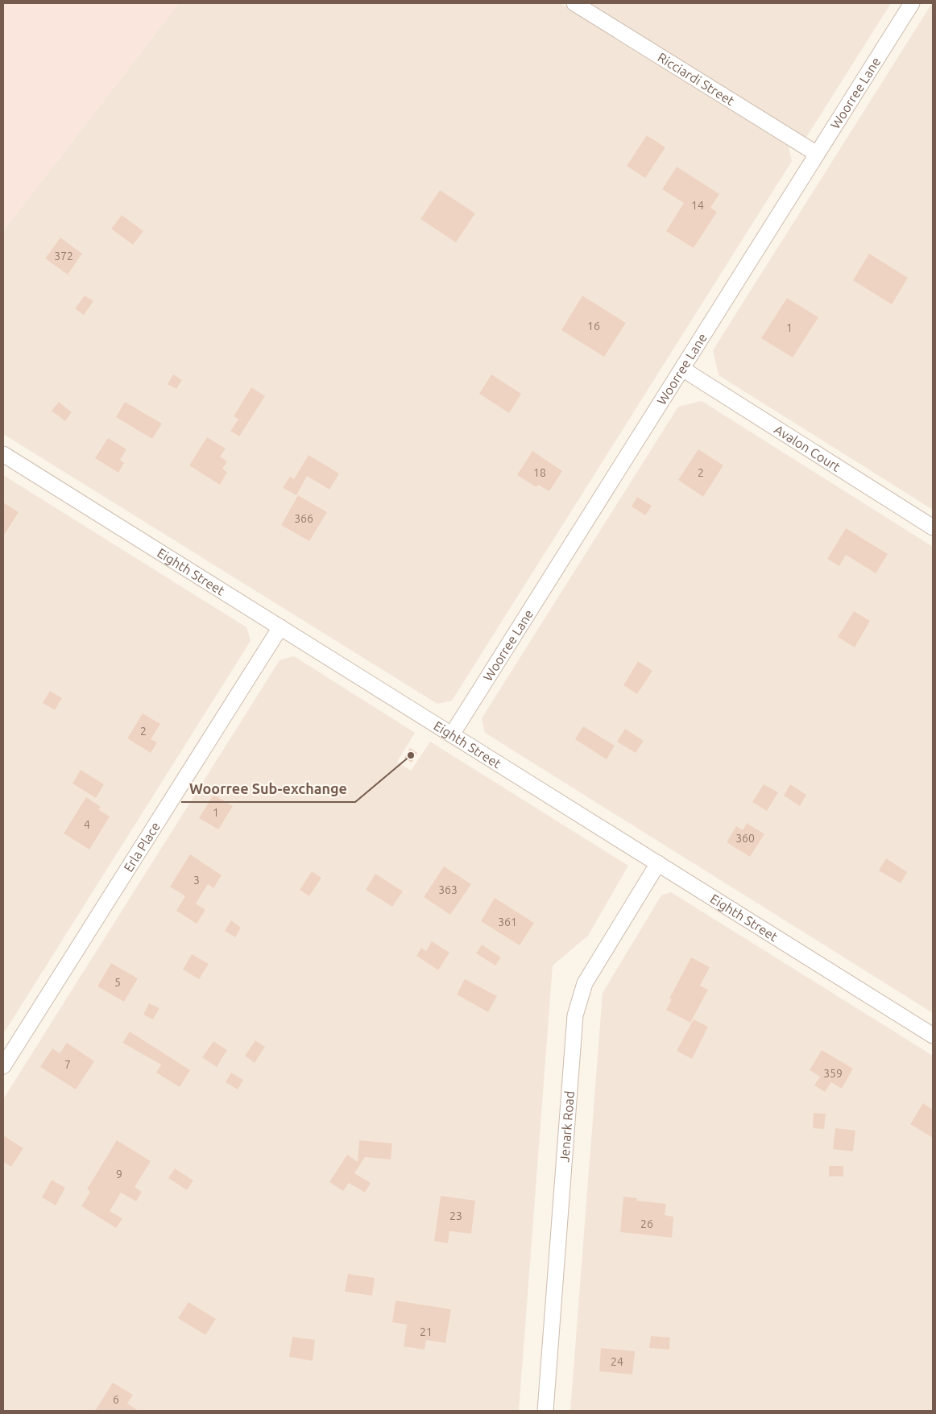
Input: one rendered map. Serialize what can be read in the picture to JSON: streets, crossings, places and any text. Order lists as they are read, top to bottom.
{
  "streets": {
    "street": [
      "Ricciardi Street",
      "Woorree Lane",
      "Avalon Court",
      "Eighth Street",
      "Erla Place",
      "Jenark Road"
    ]
  },
  "crossings": [
    ["Ricciardi Street", "Woorree Lane"],
    ["Woorree Lane", "Avalon Court"],
    ["Woorree Lane", "Eighth Street"],
    ["Eighth Street", "Erla Place"],
    ["Eighth Street", "Jenark Road"]
  ],
  "places": ["Woorree Sub-exchange"],
  "house_numbers": [
    "14",
    "372",
    "16",
    "1",
    "18",
    "2",
    "366",
    "2",
    "1",
    "4",
    "360",
    "3",
    "363",
    "361",
    "5",
    "7",
    "359",
    "9",
    "23",
    "26",
    "21",
    "24",
    "6"
  ]
}
